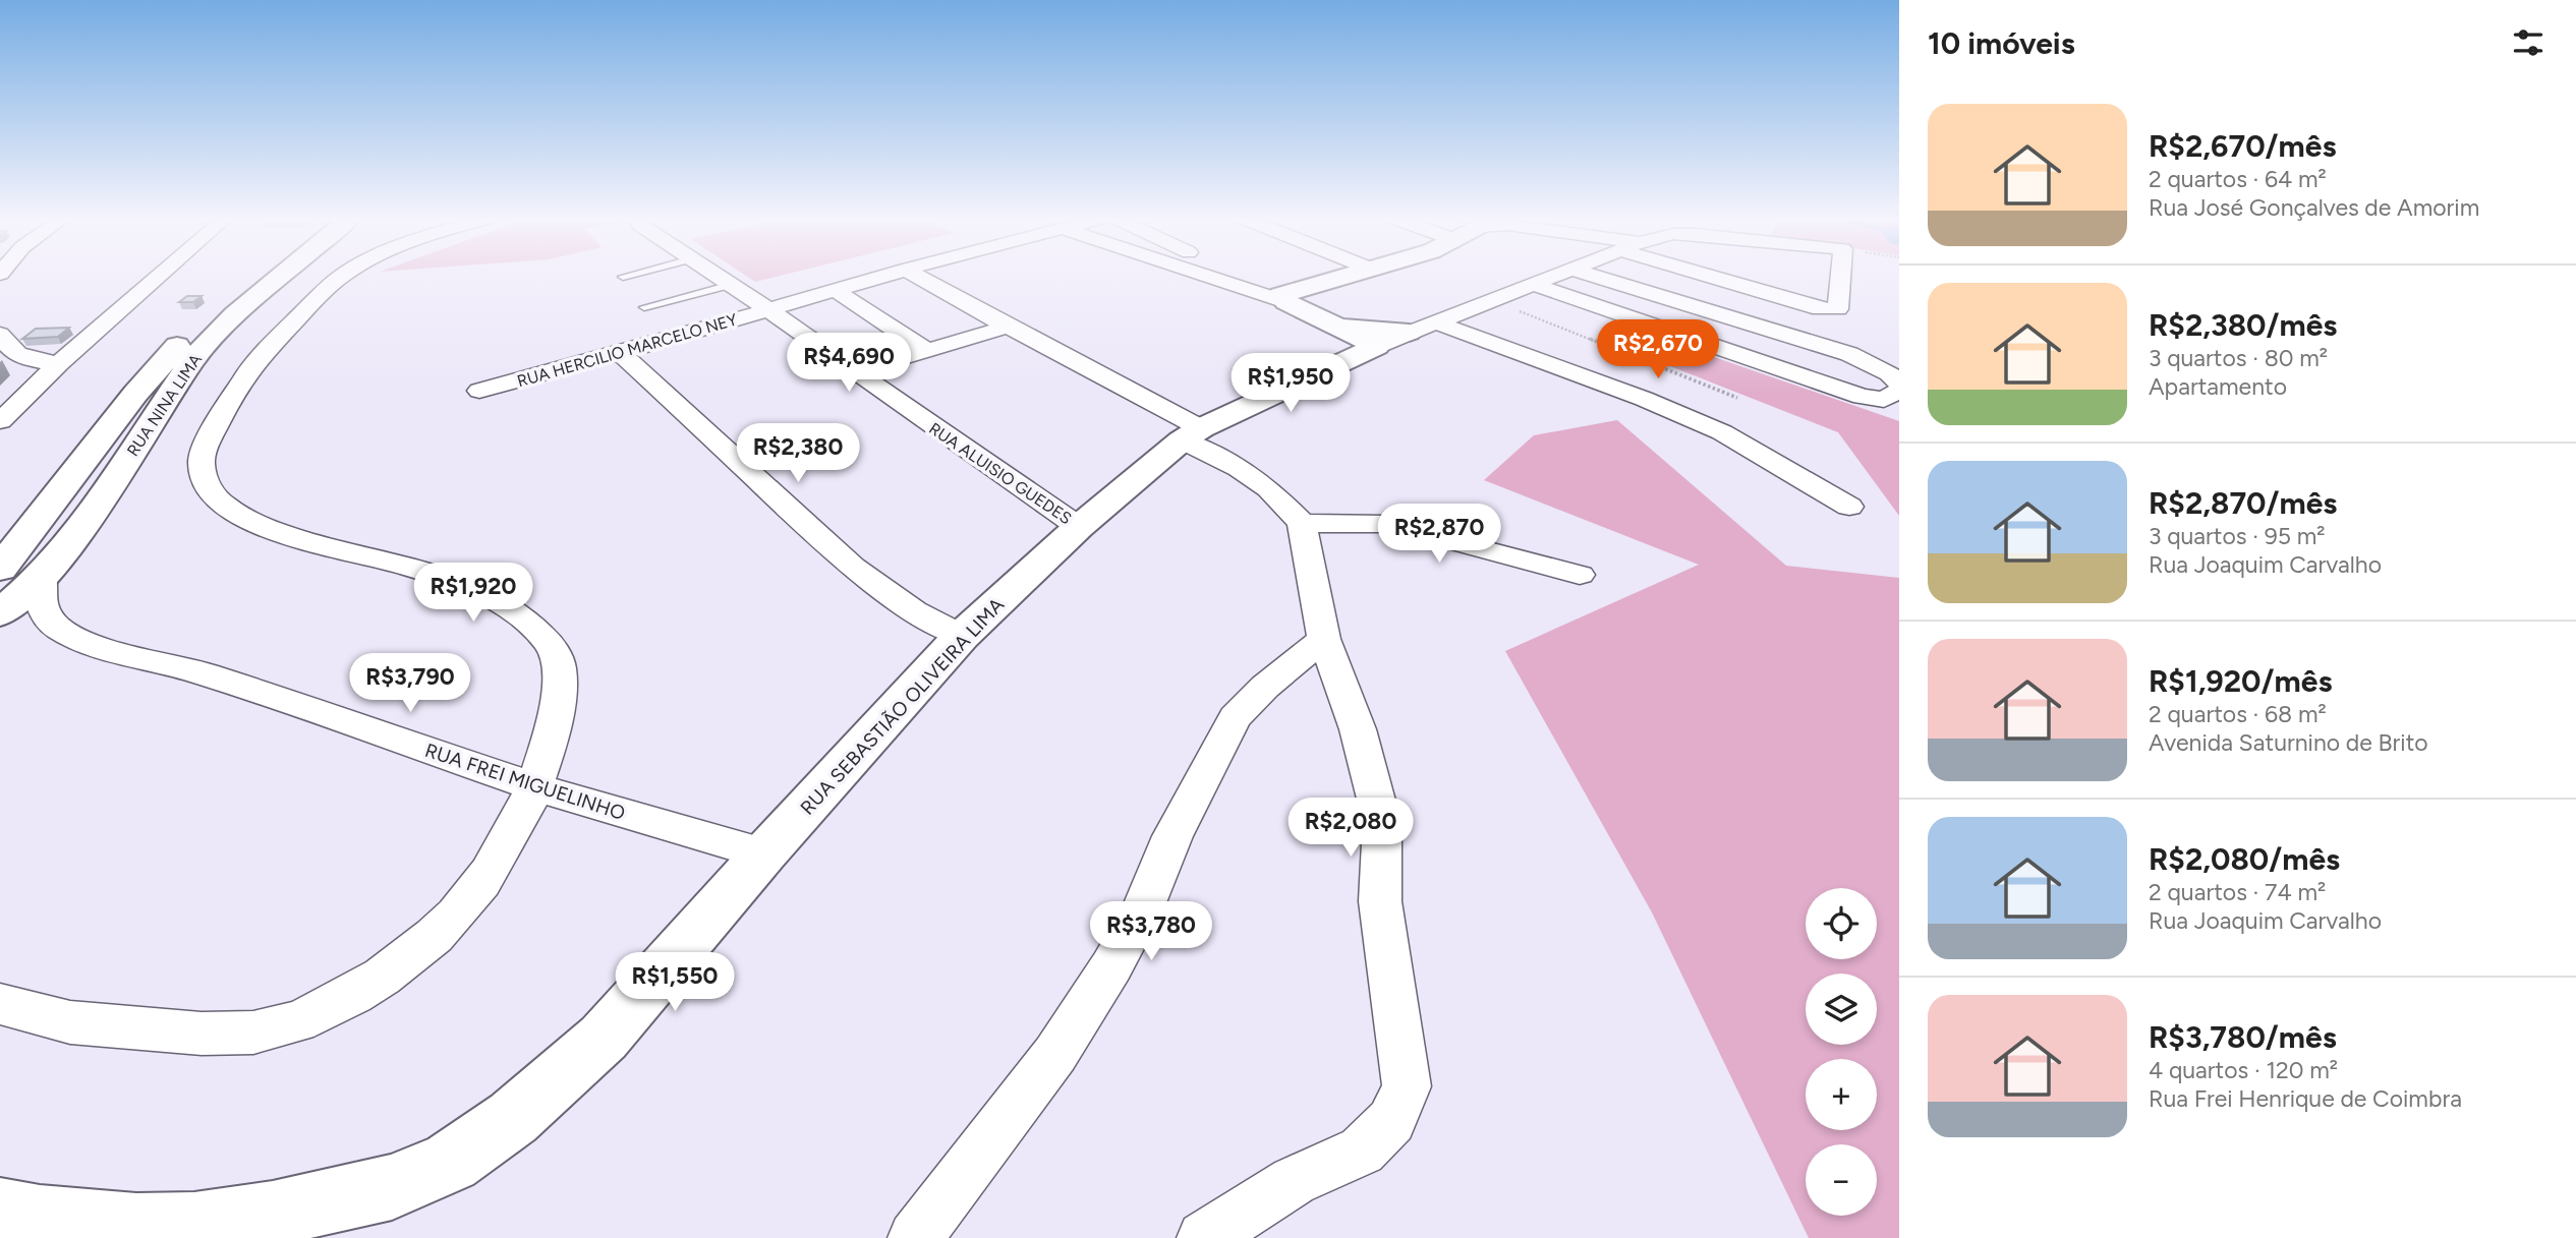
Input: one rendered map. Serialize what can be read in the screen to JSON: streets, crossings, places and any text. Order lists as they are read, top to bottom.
{
  "streets": {
    "street": [
      "RUA HERCILIO MARCELO NEY",
      "RUA NINA LIMA",
      "RUA ALUISIO GUEDES",
      "RUA SEBASTIÃO OLIVEIRA LIMA",
      "RUA FREI MIGUELINHO"
    ]
  },
  "crossings": [
    ["RUA HERCILIO MARCELO NEY", "RUA ALUISIO GUEDES"],
    ["RUA NINA LIMA", "RUA FREI MIGUELINHO"],
    ["RUA ALUISIO GUEDES", "RUA SEBASTIÃO OLIVEIRA LIMA"],
    ["RUA SEBASTIÃO OLIVEIRA LIMA", "RUA FREI MIGUELINHO"]
  ],
  "page": {
    "heading": "10 imóveis",
    "list": [
      {
        "name": "R$2,670/mês",
        "note": "2 quartos · 64 m² · Rua José Gonçalves de Amorim"
      },
      {
        "name": "R$2,380/mês",
        "note": "3 quartos · 80 m² · Apartamento"
      },
      {
        "name": "R$2,870/mês",
        "note": "3 quartos · 95 m² · Rua Joaquim Carvalho"
      },
      {
        "name": "R$1,920/mês",
        "note": "2 quartos · 68 m² · Avenida Saturnino de Brito"
      },
      {
        "name": "R$2,080/mês",
        "note": "2 quartos · 74 m² · Rua Joaquim Carvalho"
      },
      {
        "name": "R$3,780/mês",
        "note": "4 quartos · 120 m² · Rua Frei Henrique de Coimbra"
      }
    ],
    "price": [
      "R$2,670",
      "R$4,690",
      "R$1,950",
      "R$2,380",
      "R$2,870",
      "R$1,920",
      "R$3,790",
      "R$2,080",
      "R$3,780",
      "R$1,550"
    ],
    "map_buttons": ["+", "−"]
  }
}
